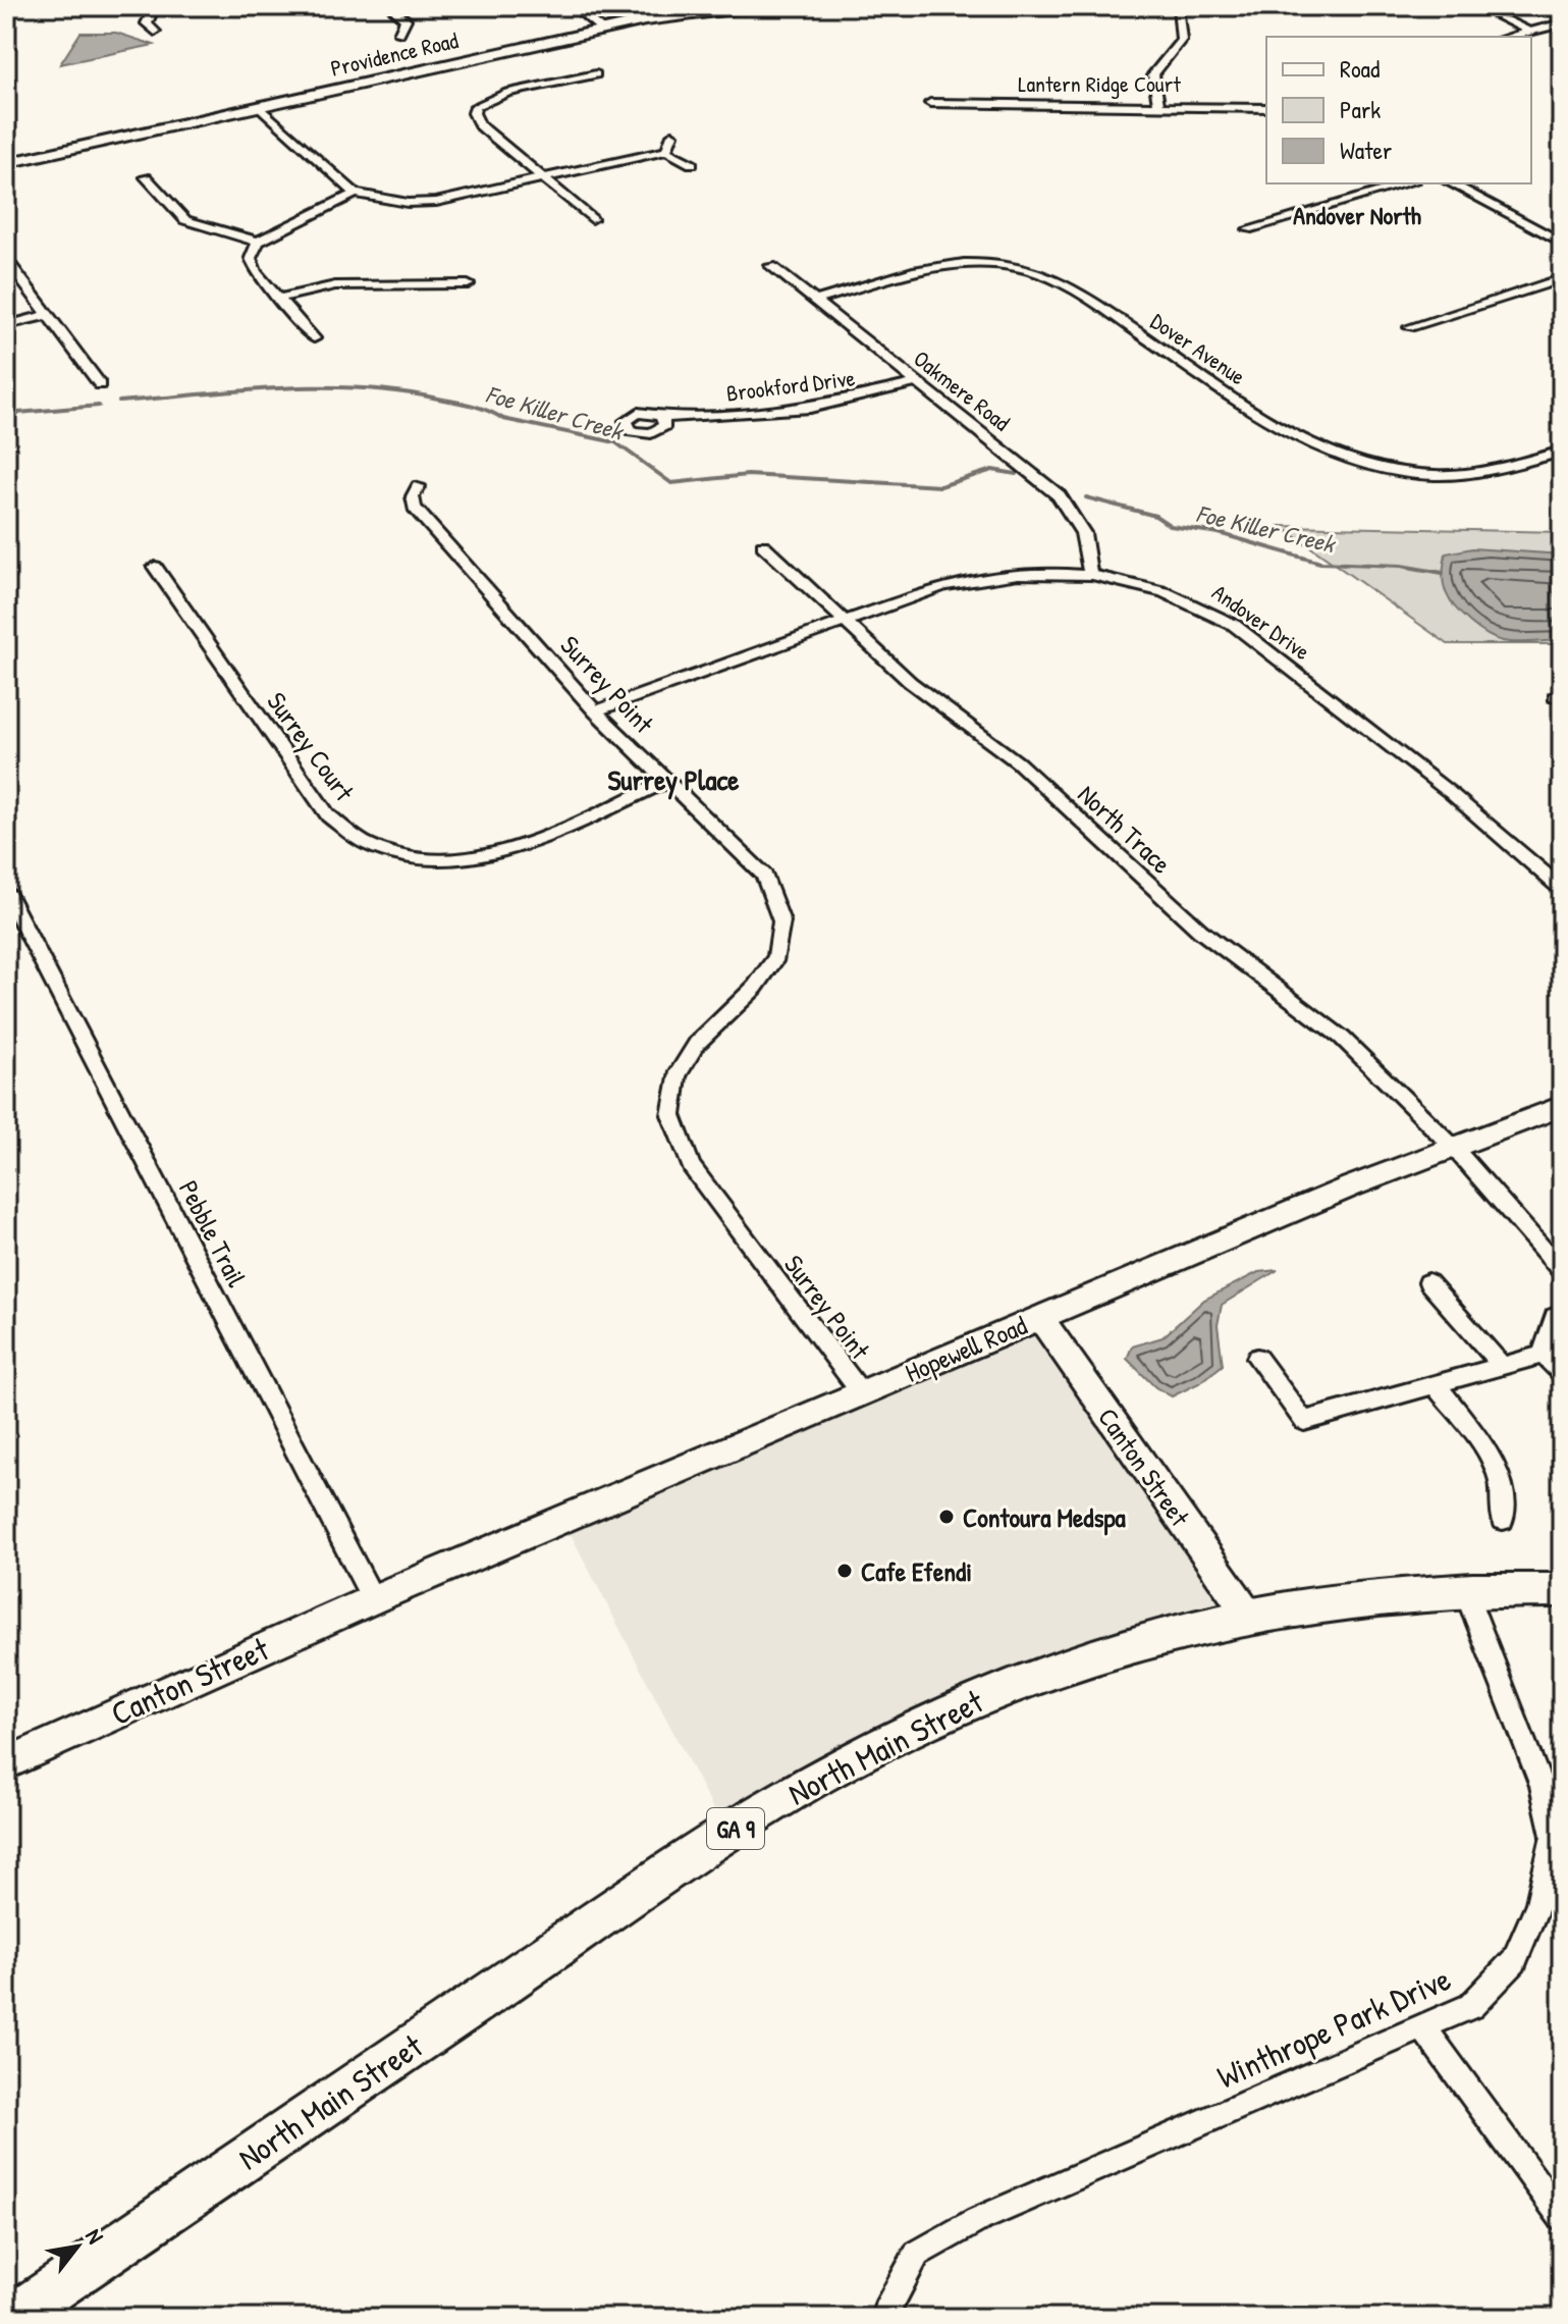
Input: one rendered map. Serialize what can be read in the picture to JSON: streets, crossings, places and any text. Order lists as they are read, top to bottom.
{
  "streets": {
    "main road": ["North Main Street", "GA 9"],
    "street": [
      "Providence Road",
      "Lantern Ridge Court",
      "Dover Avenue",
      "Brookford Drive",
      "Oakmere Road",
      "Andover Drive",
      "Surrey Point",
      "Surrey Court",
      "North Trace",
      "Pebble Trail",
      "Hopewell Road",
      "Canton Street",
      "Winthrope Park Drive"
    ]
  },
  "crossings": [
    ["Dover Avenue", "Oakmere Road"],
    ["Brookford Drive", "Oakmere Road"],
    ["Oakmere Road", "Andover Drive"],
    ["Andover Drive", "Surrey Point"],
    ["Andover Drive", "North Trace"],
    ["Surrey Point", "Surrey Court"],
    ["Surrey Point", "Hopewell Road"],
    ["North Trace", "Hopewell Road"],
    ["Pebble Trail", "Hopewell Road"],
    ["Pebble Trail", "Canton Street"],
    ["Hopewell Road", "Canton Street"],
    ["Canton Street", "North Main Street"],
    ["North Main Street", "Winthrope Park Drive"]
  ],
  "districts": ["Andover North", "Surrey Place"],
  "water": ["Foe Killer Creek"],
  "places": ["Contoura Medspa", "Cafe Efendi"],
  "legend": ["Road", "Park", "Water"],
  "north": "top right"
}
